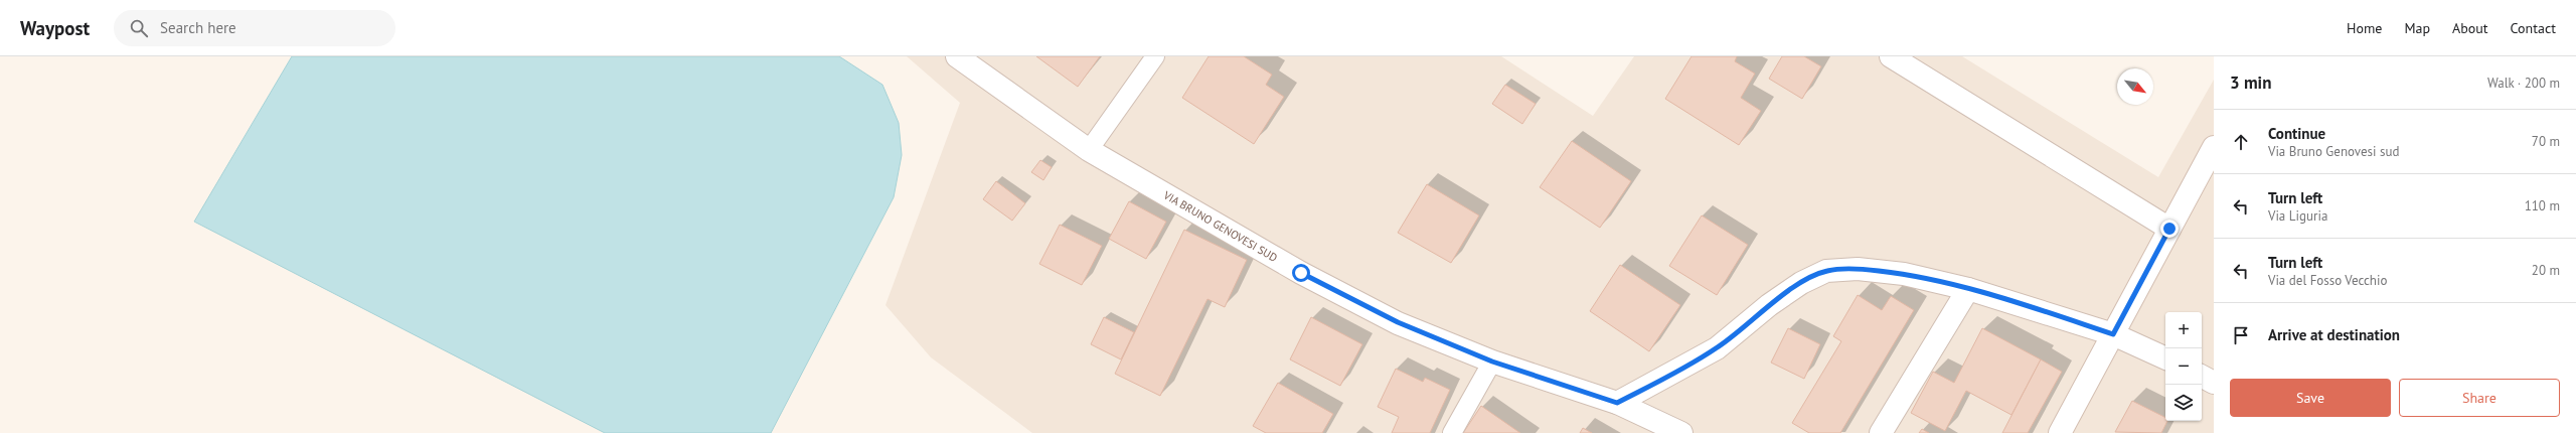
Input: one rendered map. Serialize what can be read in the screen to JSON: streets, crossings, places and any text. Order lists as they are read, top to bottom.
{
  "streets": {
    "street": ["VIA BRUNO GENOVESI SUD"]
  },
  "north": "bottom right",
  "page": {
    "header": "Waypost",
    "search": "Search here",
    "nav": [
      "Home",
      "Map",
      "About",
      "Contact"
    ],
    "heading": ["3 min", "Walk · 200 m"],
    "list": [
      ["Continue", "Via Bruno Genovesi sud", "70 m"],
      ["Turn left", "Via Liguria", "110 m"],
      ["Turn left", "Via del Fosso Vecchio", "20 m"],
      "Arrive at destination"
    ],
    "map_buttons": ["+", "−"],
    "buttons": ["Save", "Share"]
  }
}
